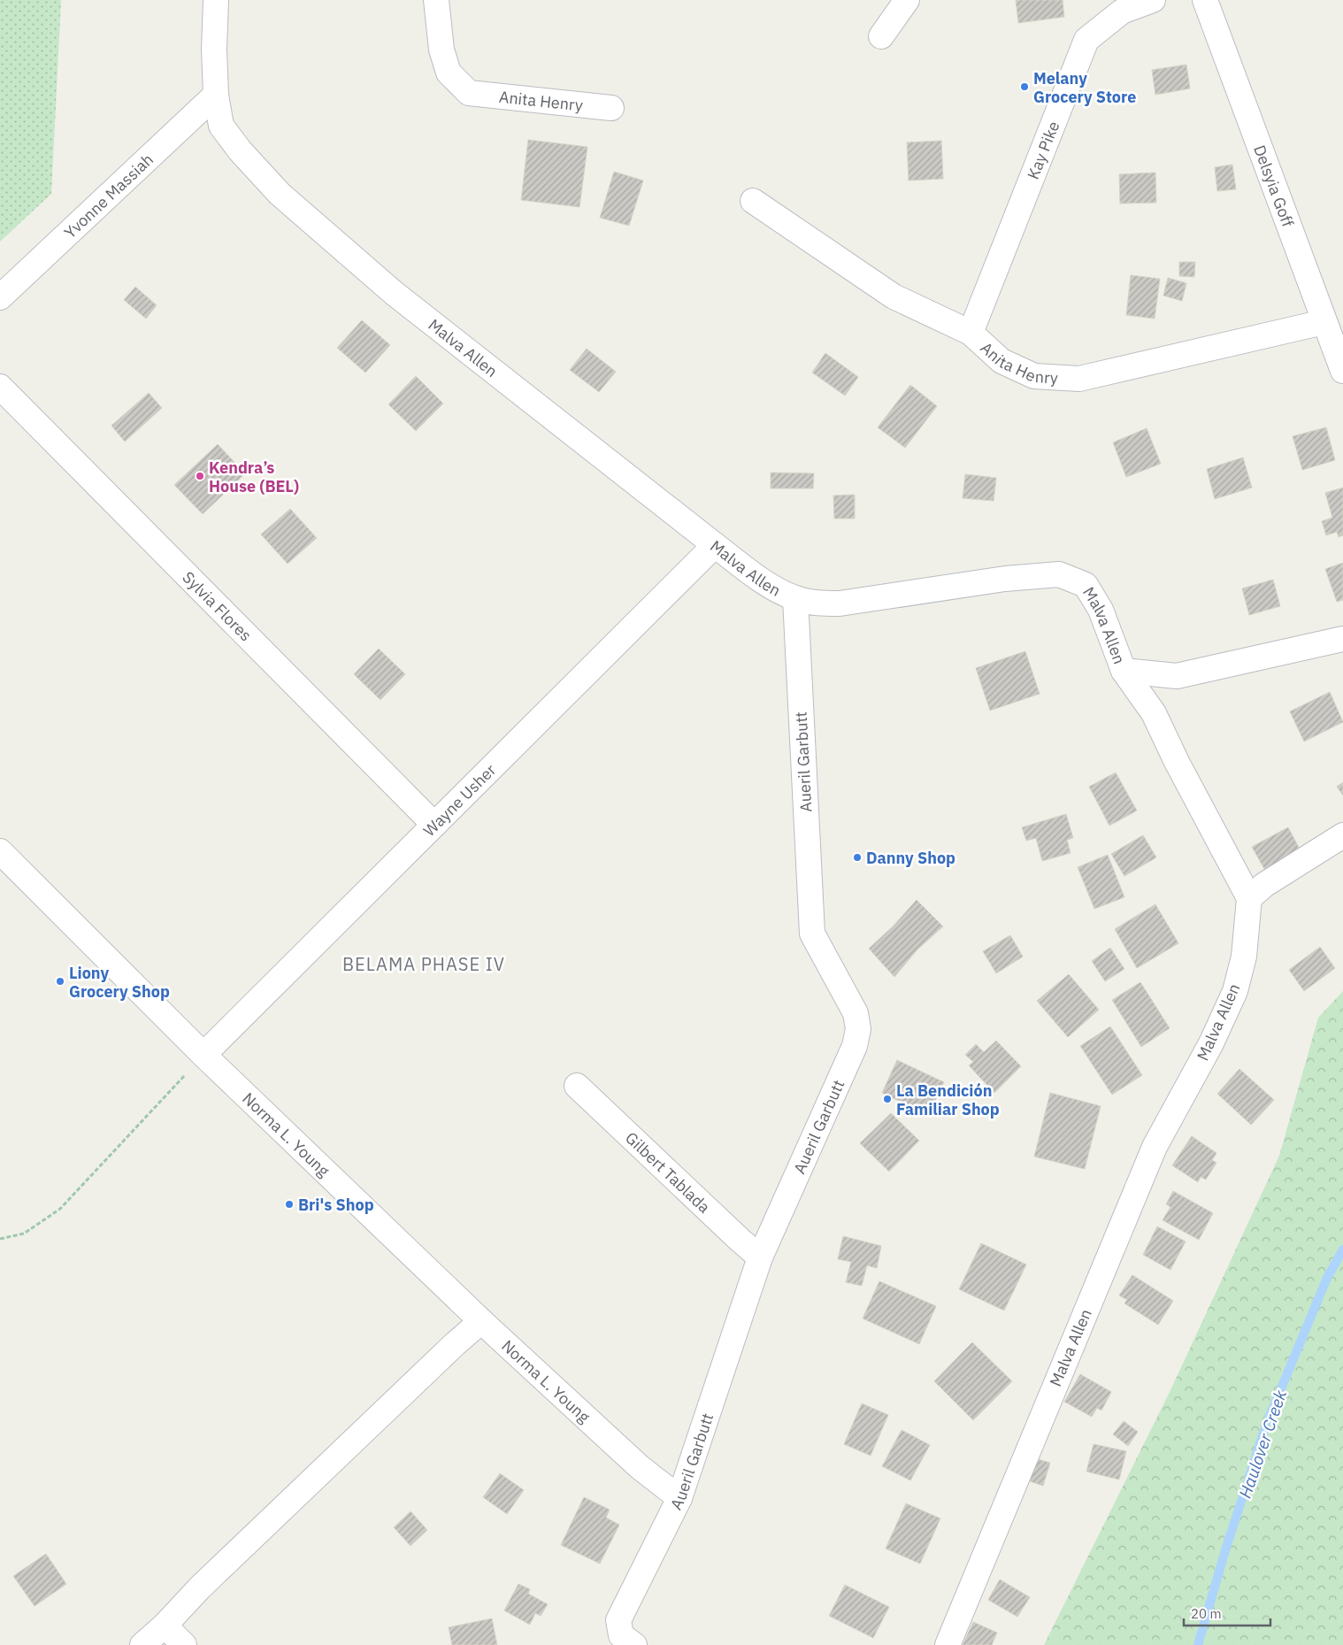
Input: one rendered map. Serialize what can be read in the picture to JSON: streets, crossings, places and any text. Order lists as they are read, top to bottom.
{
  "streets": {
    "street": [
      "Anita Henry",
      "Kay Pike",
      "Delsyia Goff",
      "Yvonne Massiah",
      "Malva Allen",
      "Sylvia Flores",
      "Aueril Garbutt",
      "Wayne Usher",
      "Norma L. Young",
      "Gilbert Tablada"
    ]
  },
  "crossings": [
    ["Anita Henry", "Kay Pike"],
    ["Anita Henry", "Delsyia Goff"],
    ["Yvonne Massiah", "Malva Allen"],
    ["Malva Allen", "Aueril Garbutt"],
    ["Malva Allen", "Wayne Usher"],
    ["Sylvia Flores", "Wayne Usher"],
    ["Aueril Garbutt", "Norma L. Young"],
    ["Aueril Garbutt", "Gilbert Tablada"],
    ["Wayne Usher", "Norma L. Young"]
  ],
  "districts": ["BELAMA PHASE IV"],
  "water": ["Haulover Creek"],
  "places": [
    "Melany Grocery Store",
    "Kendra’s House (BEL)",
    "Danny Shop",
    "Liony Grocery Shop",
    "La Bendición Familiar Shop",
    "Bri's Shop"
  ],
  "scale_bar": "20 m"
}
